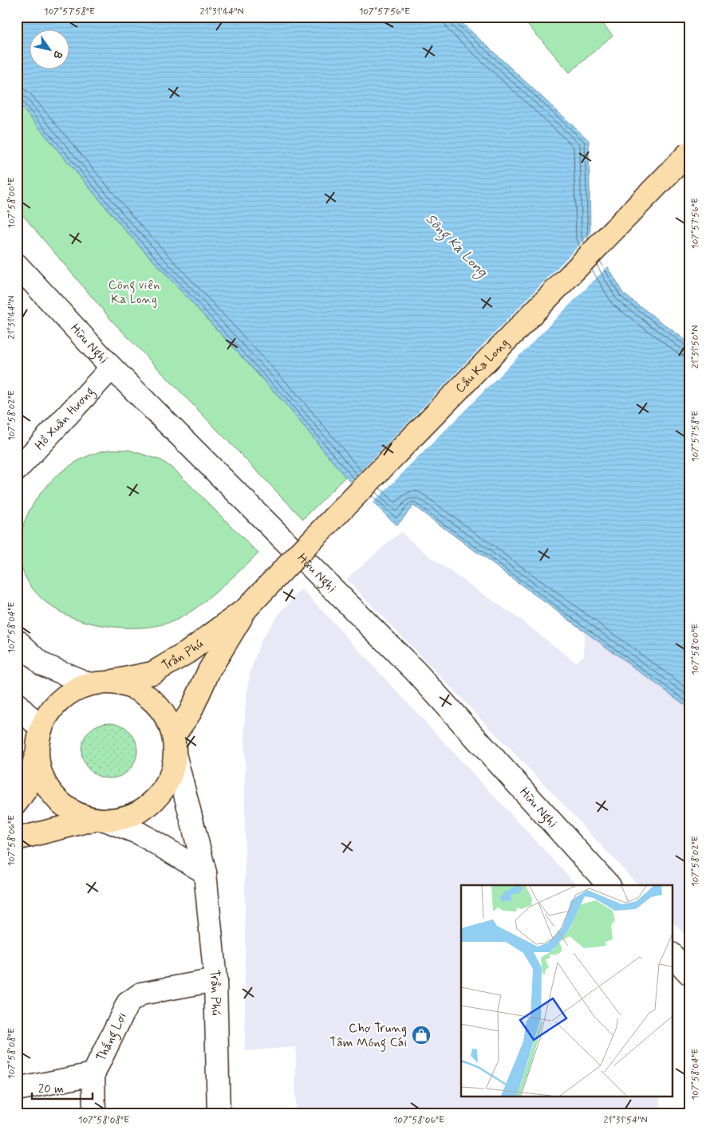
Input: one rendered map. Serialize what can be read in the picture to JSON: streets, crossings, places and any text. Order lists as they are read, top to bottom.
{
  "streets": {
    "main road": ["Cầu Ka Long", "Trần Phú"],
    "street": ["Hữu Nghị", "Hồ Xuân Hương", "Thắng Lợi"]
  },
  "crossings": [
    ["Hữu Nghị", "Hồ Xuân Hương"],
    ["Cầu Ka Long", "Trần Phú"],
    ["Trần Phú", "Thắng Lợi"]
  ],
  "water": ["Sông Ka Long"],
  "parks": ["Công viên Ka Long"],
  "places": {
    "shop": ["Chợ Trung Tâm Móng Cái"]
  },
  "scale_bar": "20 m",
  "north": "bottom right",
  "coordinates": [
    "107°57'58\"E",
    "21°31'44\"N",
    "107°57'56\"E",
    "107°58'00\"E",
    "21°31'50\"N",
    "107°58'02\"E",
    "107°58'04\"E",
    "107°58'06\"E",
    "107°58'08\"E",
    "21°31'54\"N"
  ]
}
